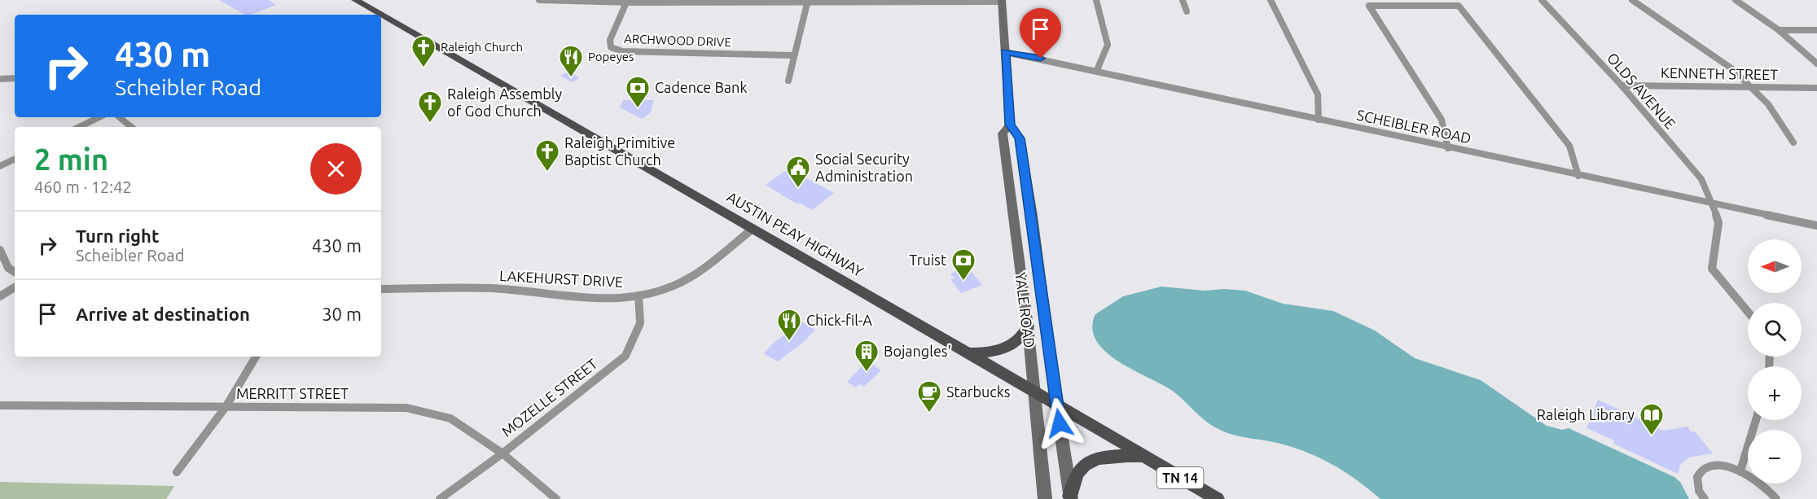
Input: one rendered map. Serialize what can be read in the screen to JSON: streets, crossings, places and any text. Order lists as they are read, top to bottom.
{
  "streets": {
    "main road": ["AUSTIN PEAY HIGHWAY", "YALE ROAD", "TN 14"],
    "street": [
      "ARCHWOOD DRIVE",
      "KENNETH STREET",
      "OLDS AVENUE",
      "SCHEIBLER ROAD",
      "LAKEHURST DRIVE",
      "MERRITT STREET",
      "MOZELLE STREET"
    ]
  },
  "crossings": [
    ["KENNETH STREET", "OLDS AVENUE"],
    ["OLDS AVENUE", "SCHEIBLER ROAD"],
    ["SCHEIBLER ROAD", "YALE ROAD"],
    ["AUSTIN PEAY HIGHWAY", "LAKEHURST DRIVE"],
    ["AUSTIN PEAY HIGHWAY", "YALE ROAD"],
    ["LAKEHURST DRIVE", "MOZELLE STREET"],
    ["MERRITT STREET", "MOZELLE STREET"]
  ],
  "places": {
    "church": ["Raleigh Church", "Raleigh Assembly of God Church", "Raleigh Primitive Baptist Church"],
    "restaurant": ["Popeyes", "Chick-fil-A"],
    "bank": ["Cadence Bank", "Truist"],
    "public building": ["Social Security Administration"],
    "building": ["Bojangles'"],
    "cafe": ["Starbucks"],
    "library": ["Raleigh Library"]
  },
  "north": "left",
  "page": {
    "turn": ["430 m", "Scheibler Road"],
    "heading": ["2 min", "460 m · 12:42"],
    "list": [
      {
        "name": "Turn right",
        "note": "Scheibler Road",
        "value": "430 m"
      },
      {
        "name": "Arrive at destination",
        "value": "30 m"
      }
    ],
    "map_buttons": ["+", "−"]
  }
}
